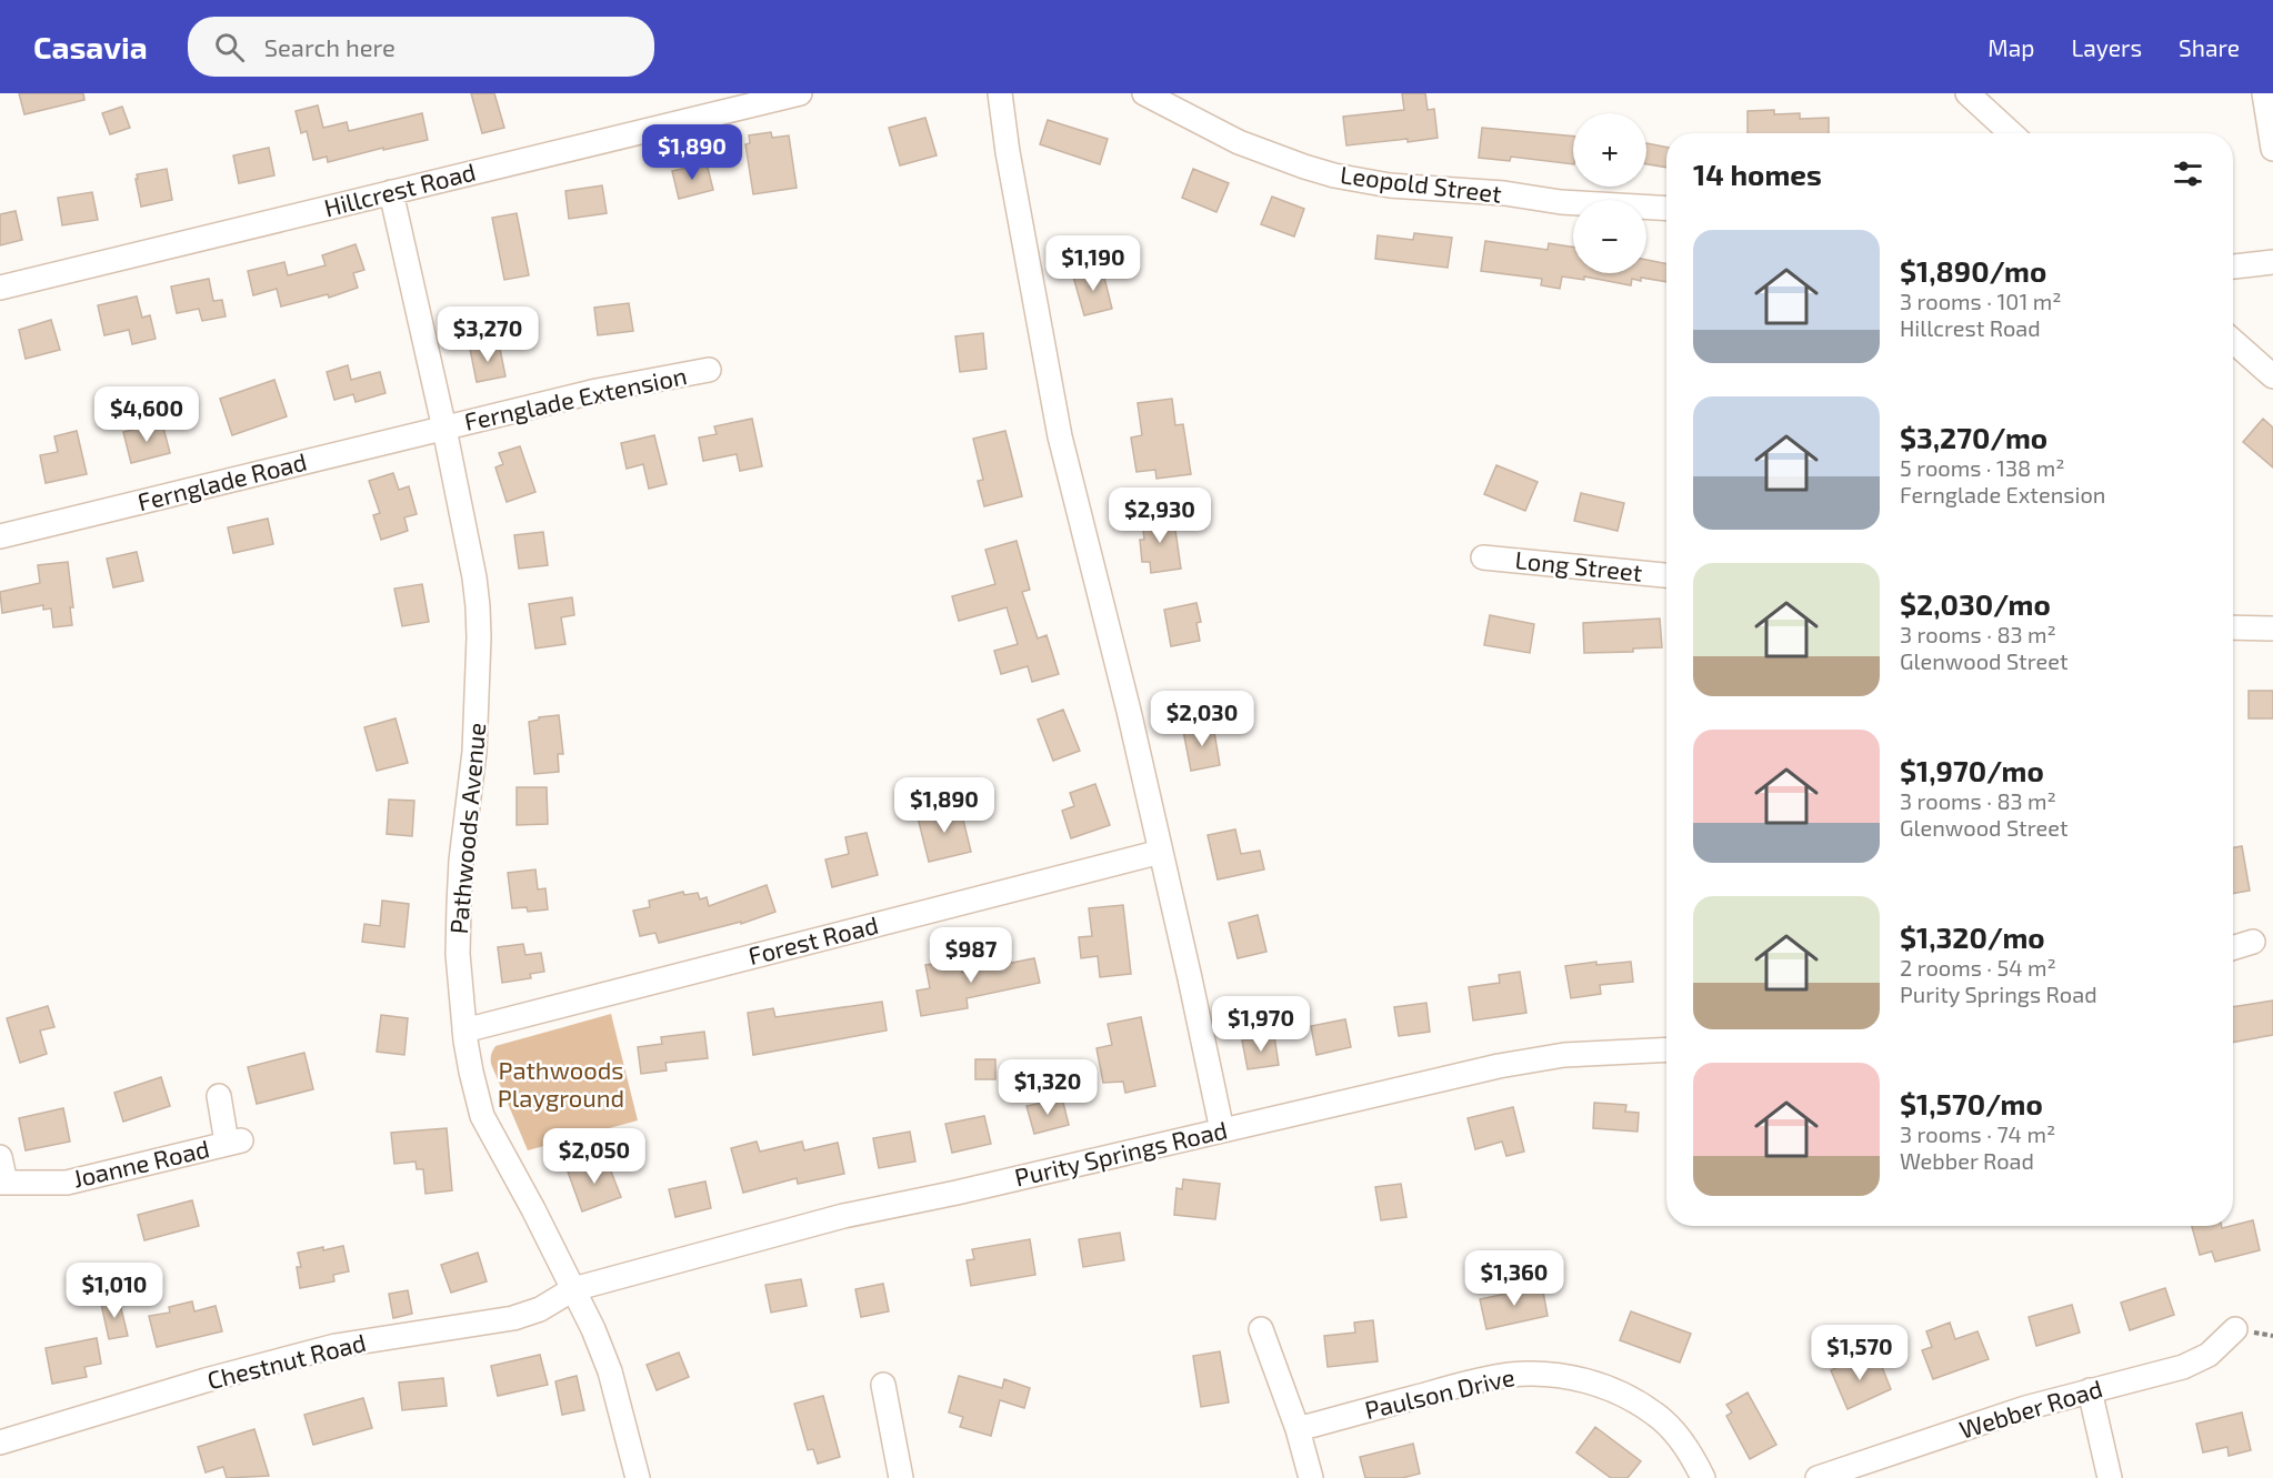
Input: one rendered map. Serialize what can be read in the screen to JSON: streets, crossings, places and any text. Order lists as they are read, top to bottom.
{
  "streets": {
    "street": [
      "Leopold Street",
      "Hillcrest Road",
      "Fernglade Extension",
      "Fernglade Road",
      "Long Street",
      "Pathwoods Avenue",
      "Forest Road",
      "Purity Springs Road",
      "Joanne Road",
      "Chestnut Road",
      "Paulson Drive",
      "Webber Road"
    ]
  },
  "crossings": [
    ["Hillcrest Road", "Pathwoods Avenue"],
    ["Fernglade Extension", "Fernglade Road"],
    ["Fernglade Extension", "Pathwoods Avenue"],
    ["Fernglade Road", "Pathwoods Avenue"],
    ["Pathwoods Avenue", "Forest Road"],
    ["Pathwoods Avenue", "Purity Springs Road"],
    ["Pathwoods Avenue", "Chestnut Road"],
    ["Purity Springs Road", "Chestnut Road"]
  ],
  "parks": ["Pathwoods Playground"],
  "page": {
    "header": "Casavia",
    "search": "Search here",
    "nav": ["Map", "Layers", "Share"],
    "map_buttons": ["+", "−"],
    "price": [
      "$1,890",
      "$1,190",
      "$3,270",
      "$4,600",
      "$2,930",
      "$2,030",
      "$1,890",
      "$987",
      "$1,970",
      "$1,320",
      "$2,050",
      "$1,360",
      "$1,010",
      "$1,570"
    ],
    "heading": "14 homes",
    "list": [
      {
        "name": "$1,890/mo",
        "note": "3 rooms · 101 m² · Hillcrest Road"
      },
      {
        "name": "$3,270/mo",
        "note": "5 rooms · 138 m² · Fernglade Extension"
      },
      {
        "name": "$2,030/mo",
        "note": "3 rooms · 83 m² · Glenwood Street"
      },
      {
        "name": "$1,970/mo",
        "note": "3 rooms · 83 m² · Glenwood Street"
      },
      {
        "name": "$1,320/mo",
        "note": "2 rooms · 54 m² · Purity Springs Road"
      },
      {
        "name": "$1,570/mo",
        "note": "3 rooms · 74 m² · Webber Road"
      }
    ]
  }
}
